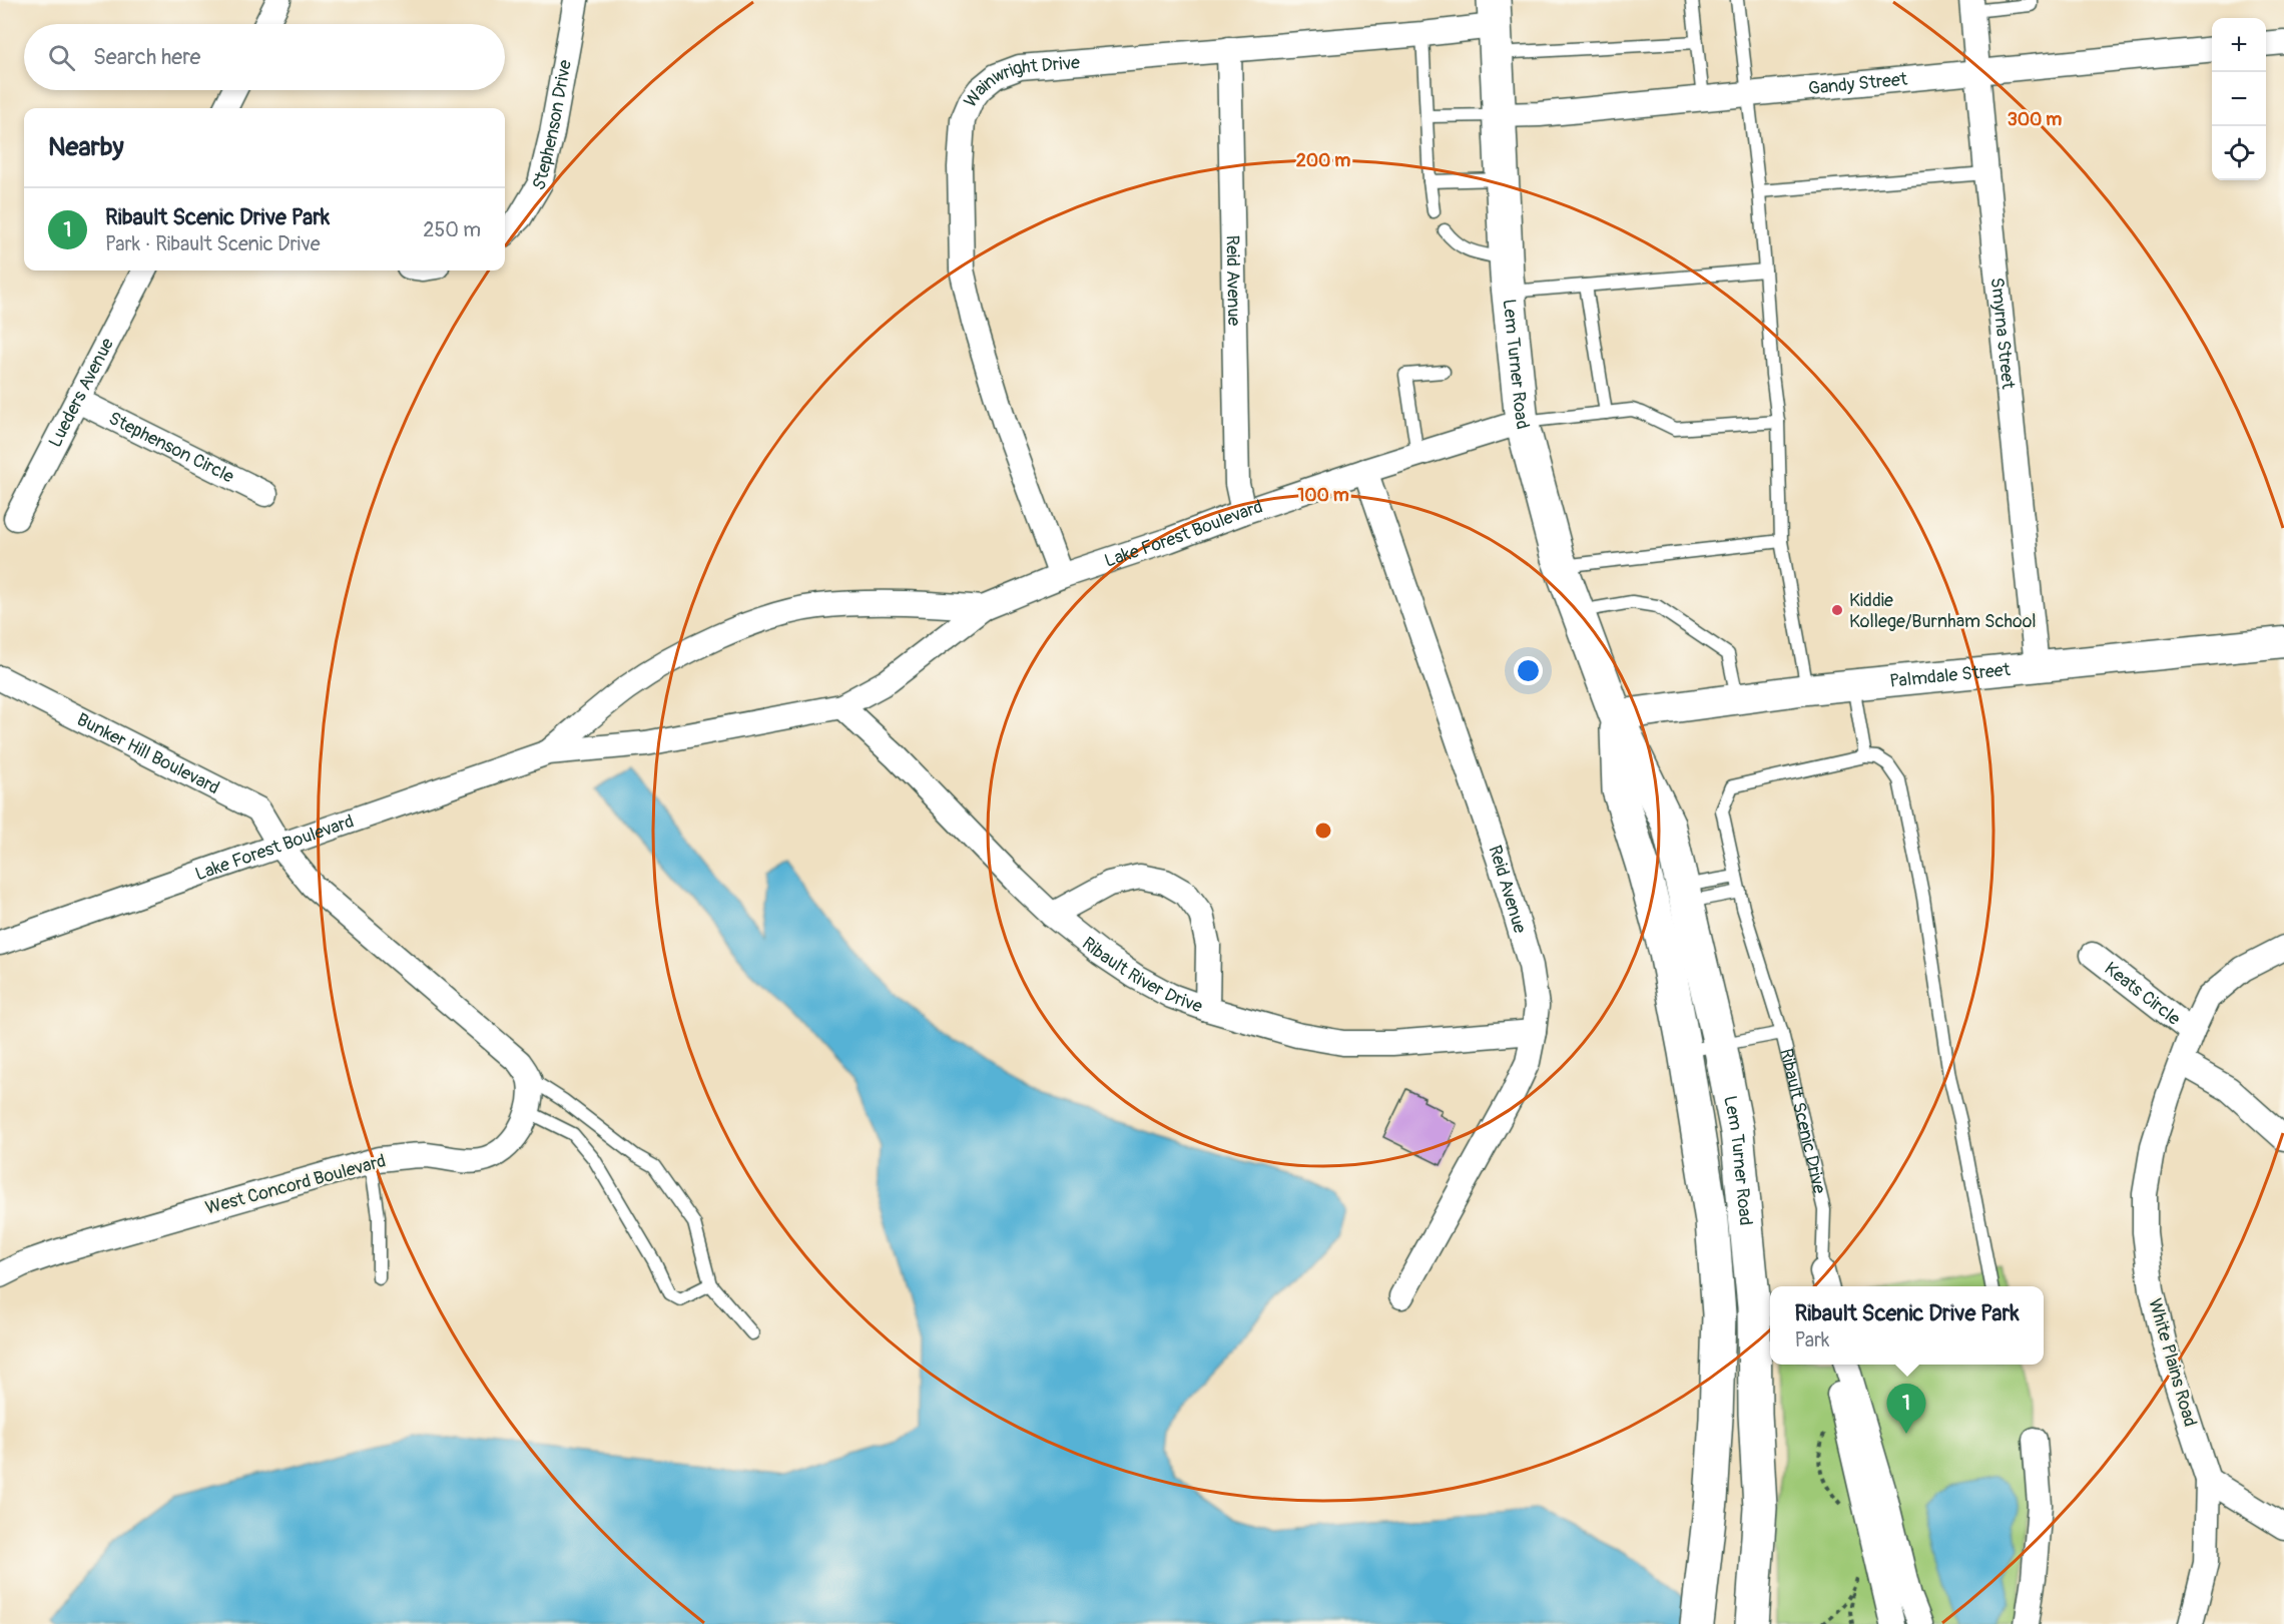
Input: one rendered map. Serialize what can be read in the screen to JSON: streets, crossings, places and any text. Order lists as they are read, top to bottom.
{
  "streets": {
    "main road": ["Lem Turner Road"],
    "street": [
      "Gandy Street",
      "Wainwright Drive",
      "Stephenson Drive",
      "Reid Avenue",
      "Smyrna Street",
      "Lueders Avenue",
      "Stephenson Circle",
      "Lake Forest Boulevard",
      "Palmdale Street",
      "Bunker Hill Boulevard",
      "Ribault River Drive",
      "Keats Circle",
      "West Concord Boulevard",
      "White Plains Road"
    ],
    "lane": ["Ribault Scenic Drive"]
  },
  "crossings": [
    ["Gandy Street", "Smyrna Street"],
    ["Gandy Street", "Lem Turner Road"],
    ["Wainwright Drive", "Reid Avenue"],
    ["Wainwright Drive", "Lem Turner Road"],
    ["Wainwright Drive", "Lake Forest Boulevard"],
    ["Reid Avenue", "Lake Forest Boulevard"],
    ["Reid Avenue", "Ribault River Drive"],
    ["Smyrna Street", "Palmdale Street"],
    ["Lem Turner Road", "Lake Forest Boulevard"],
    ["Lem Turner Road", "Palmdale Street"],
    ["Lem Turner Road", "Ribault Scenic Drive"],
    ["Lueders Avenue", "Stephenson Circle"],
    ["Lake Forest Boulevard", "Bunker Hill Boulevard"],
    ["Lake Forest Boulevard", "Ribault River Drive"],
    ["Keats Circle", "White Plains Road"]
  ],
  "places": ["Kiddie Kollege/Burnham School"],
  "page": {
    "map_buttons": ["+", "−"],
    "search": "Search here",
    "heading": "Nearby",
    "list": [
      {
        "mark": "1",
        "name": "Ribault Scenic Drive Park",
        "note": "Park · Ribault Scenic Drive",
        "value": "250 m"
      }
    ],
    "popup": ["Ribault Scenic Drive Park", "Park"],
    "pins": "1"
  },
  "rings": ["300 m", "200 m", "100 m"]
}
